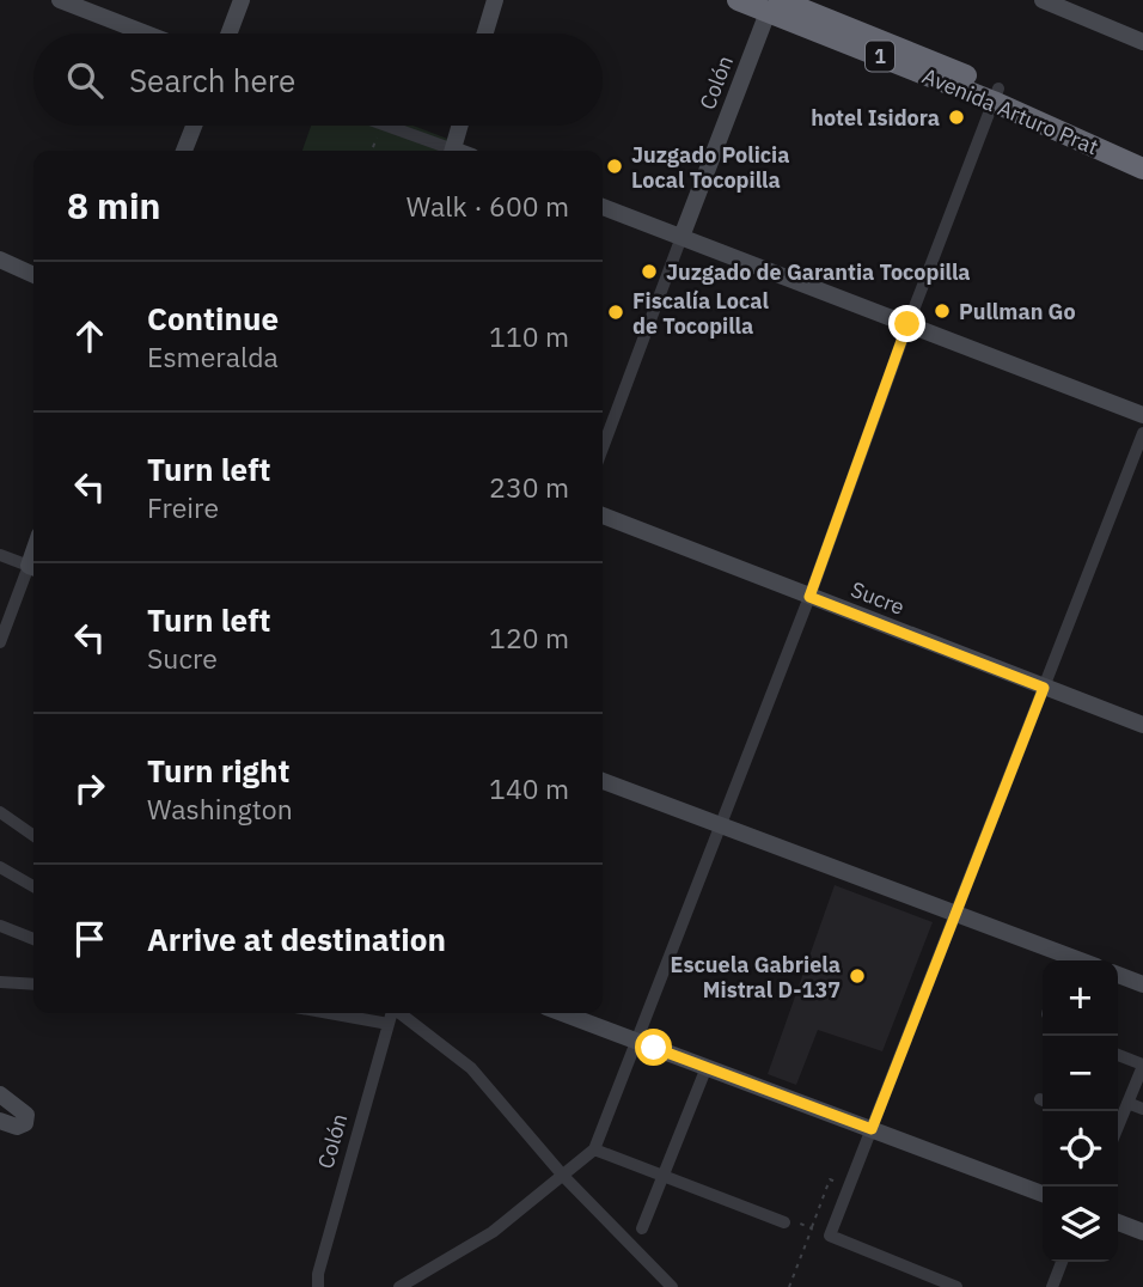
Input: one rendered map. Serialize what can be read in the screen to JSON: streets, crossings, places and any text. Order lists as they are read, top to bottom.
{
  "streets": {
    "highway": ["1", "Avenida Arturo Prat"],
    "street": ["Colón", "Sucre"]
  },
  "crossings": [
    ["Colón", "Avenida Arturo Prat"]
  ],
  "places": [
    "hotel Isidora",
    "Juzgado Policia Local Tocopilla",
    "Juzgado de Garantia Tocopilla",
    "Pullman Go",
    "Fiscalía Local de Tocopilla",
    "Escuela Gabriela Mistral D-137"
  ],
  "page": {
    "search": "Search here",
    "heading": ["8 min", "Walk · 600 m"],
    "list": [
      ["Continue", "Esmeralda", "110 m"],
      ["Turn left", "Freire", "230 m"],
      ["Turn left", "Sucre", "120 m"],
      ["Turn right", "Washington", "140 m"],
      "Arrive at destination"
    ],
    "map_buttons": ["+", "−"]
  }
}
